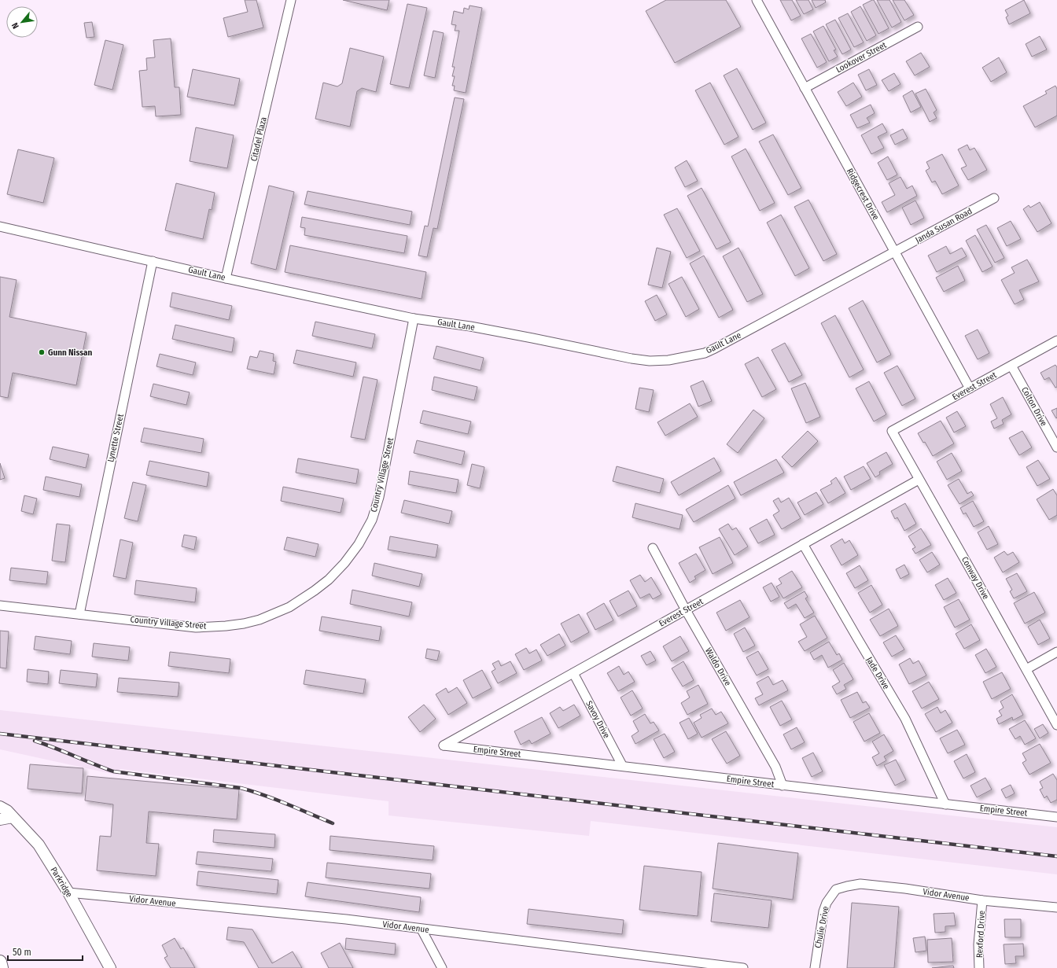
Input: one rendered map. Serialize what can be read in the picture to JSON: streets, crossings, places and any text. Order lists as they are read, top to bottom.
{
  "streets": {
    "street": [
      "Lookover Street",
      "Citadel Plaza",
      "Ridgecrest Drive",
      "Janda Susan Road",
      "Gault Lane",
      "Everest Street",
      "Colton Drive",
      "Lynette Street",
      "Country Village Street",
      "Conway Drive",
      "Waldo Drive",
      "Jade Drive",
      "Savoy Drive",
      "Empire Street",
      "Parkridge",
      "Vidor Avenue",
      "Chulie Drive",
      "Rexford Drive"
    ]
  },
  "crossings": [
    ["Lookover Street", "Ridgecrest Drive"],
    ["Citadel Plaza", "Gault Lane"],
    ["Ridgecrest Drive", "Janda Susan Road"],
    ["Ridgecrest Drive", "Gault Lane"],
    ["Ridgecrest Drive", "Everest Street"],
    ["Janda Susan Road", "Gault Lane"],
    ["Gault Lane", "Lynette Street"],
    ["Gault Lane", "Country Village Street"],
    ["Everest Street", "Colton Drive"],
    ["Everest Street", "Conway Drive"],
    ["Everest Street", "Waldo Drive"],
    ["Everest Street", "Jade Drive"],
    ["Everest Street", "Savoy Drive"],
    ["Everest Street", "Empire Street"],
    ["Lynette Street", "Country Village Street"],
    ["Waldo Drive", "Empire Street"],
    ["Jade Drive", "Empire Street"],
    ["Savoy Drive", "Empire Street"],
    ["Parkridge", "Vidor Avenue"],
    ["Vidor Avenue", "Chulie Drive"],
    ["Vidor Avenue", "Rexford Drive"]
  ],
  "places": ["Gunn Nissan"],
  "scale_bar": "50 m",
  "north": "bottom left"
}
